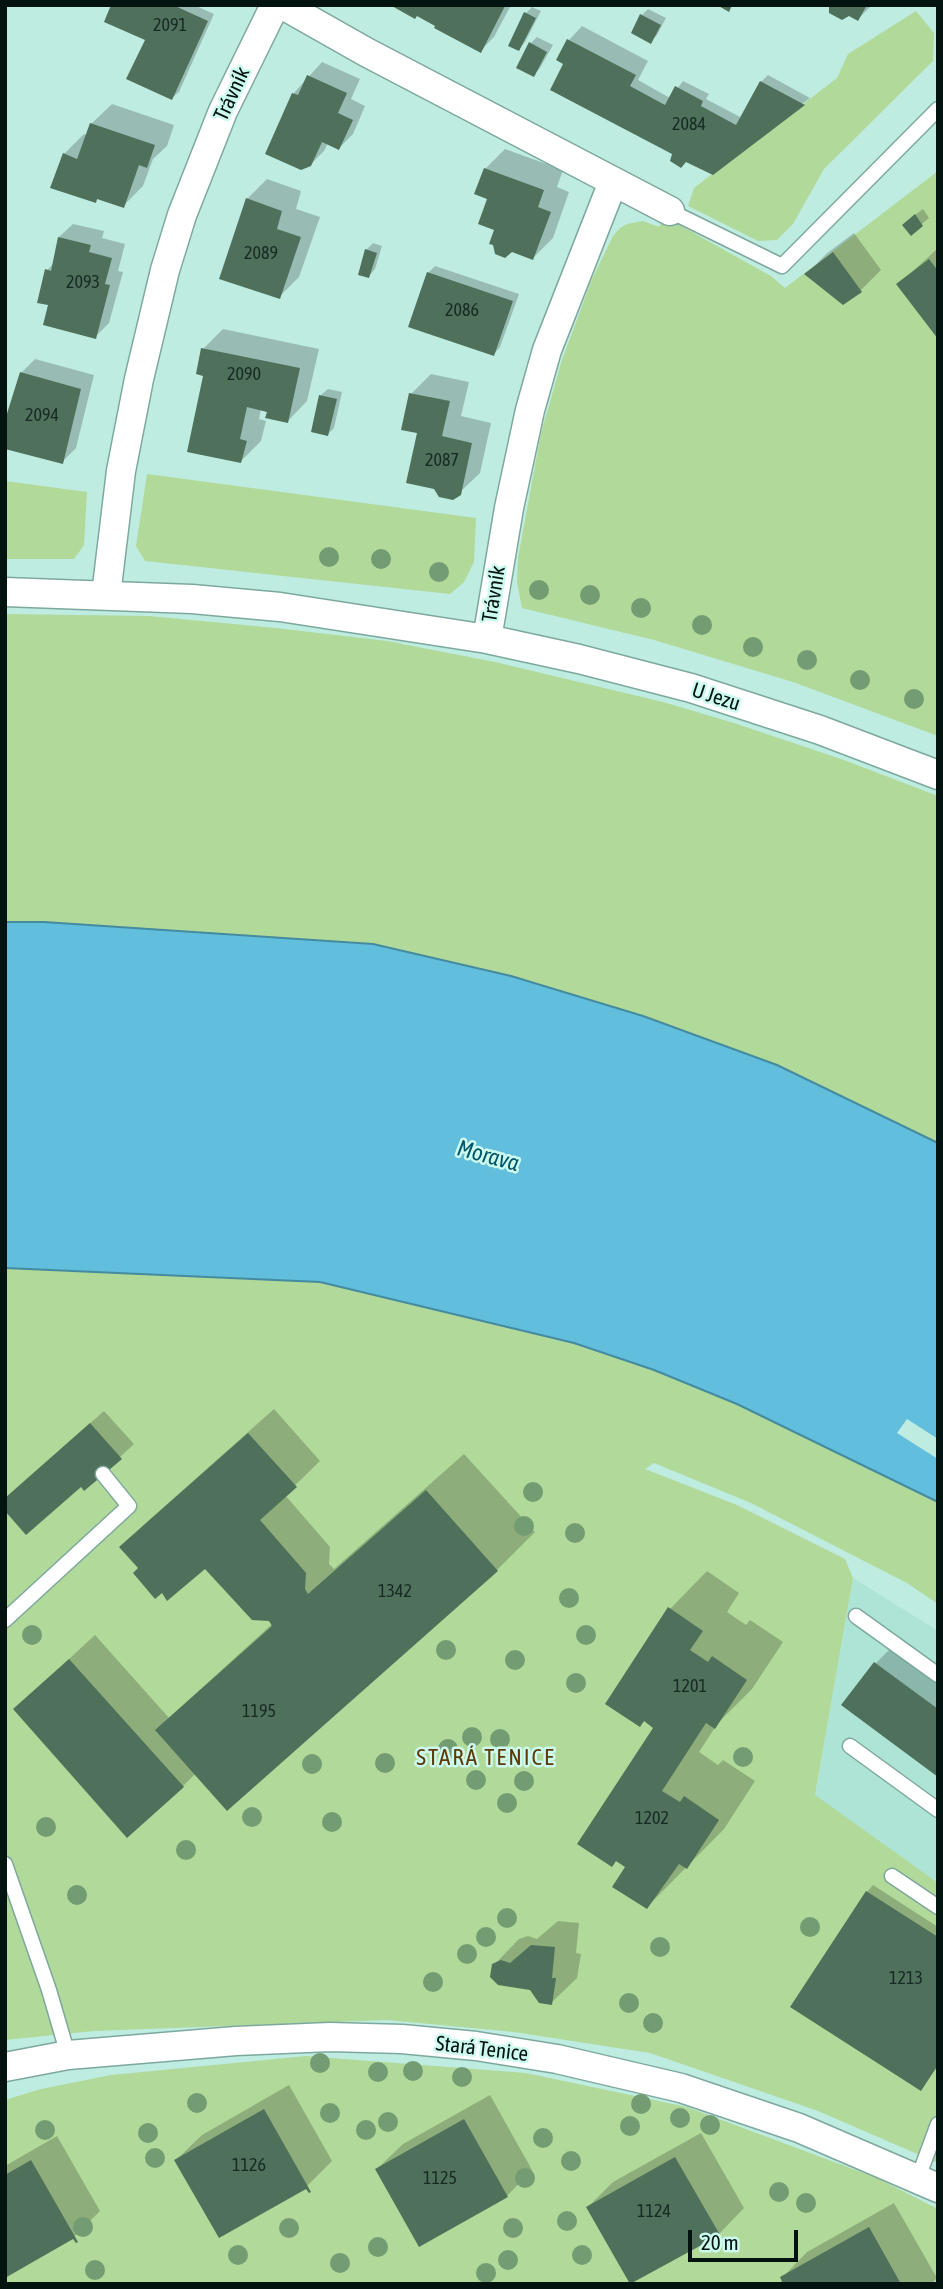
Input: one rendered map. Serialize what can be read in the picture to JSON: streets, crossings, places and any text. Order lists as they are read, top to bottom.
{
  "streets": {
    "street": ["Trávník", "U Jezu", "Stará Tenice"]
  },
  "crossings": [
    ["Trávník", "U Jezu"]
  ],
  "districts": ["STARÁ TENICE"],
  "water": ["Morava"],
  "house_numbers": [
    "2091",
    "2084",
    "2089",
    "2093",
    "2086",
    "2090",
    "2094",
    "2087",
    "1342",
    "1201",
    "1195",
    "1202",
    "1213",
    "1126",
    "1125",
    "1124"
  ],
  "scale_bar": "20 m"
}
